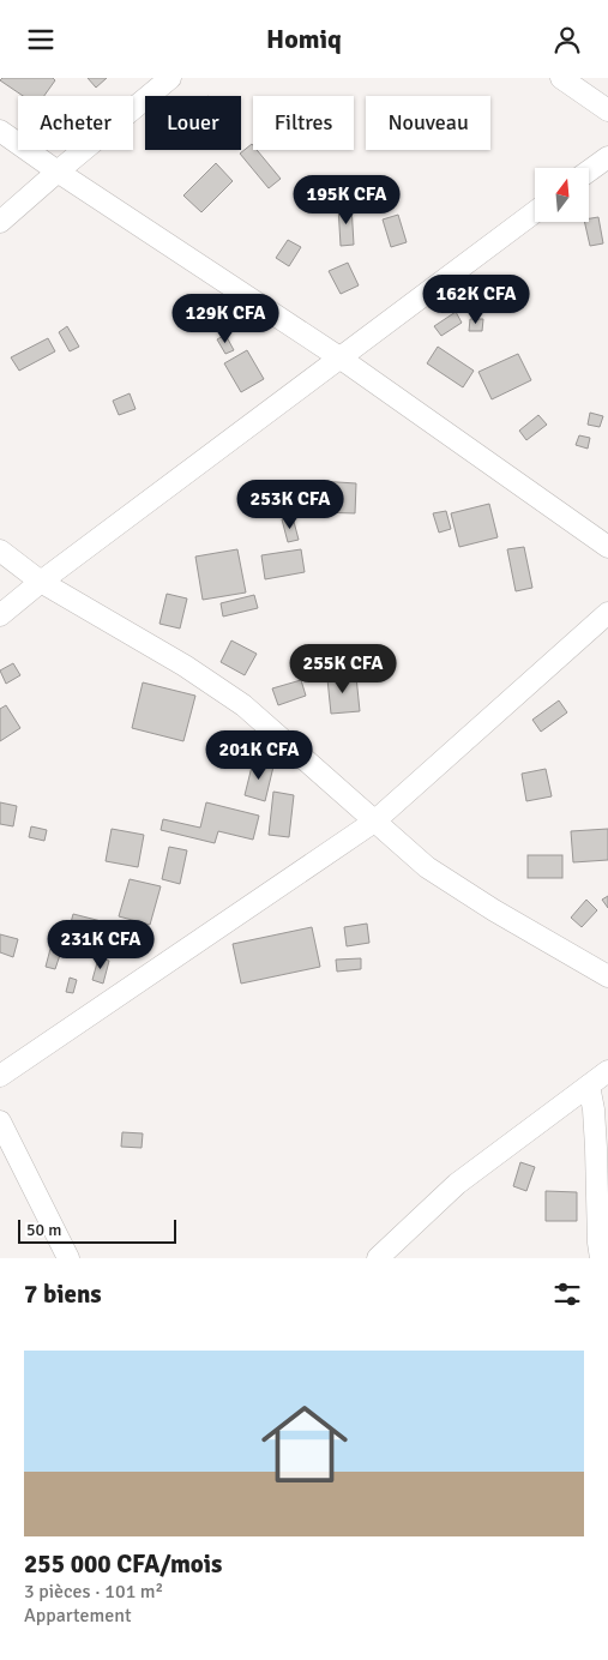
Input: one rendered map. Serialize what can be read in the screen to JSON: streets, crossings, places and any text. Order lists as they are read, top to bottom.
{
  "scale_bar": "50 m",
  "north": "top",
  "page": {
    "header": "Homiq",
    "chip": [
      "Acheter",
      "Louer",
      "Filtres",
      "Nouveau"
    ],
    "price": [
      "195K CFA",
      "162K CFA",
      "129K CFA",
      "253K CFA",
      "255K CFA",
      "201K CFA",
      "231K CFA"
    ],
    "scale": "50 m",
    "heading": "7 biens",
    "list": [
      {
        "name": "255 000 CFA/mois",
        "note": "3 pièces · 101 m² · Appartement"
      }
    ]
  }
}
